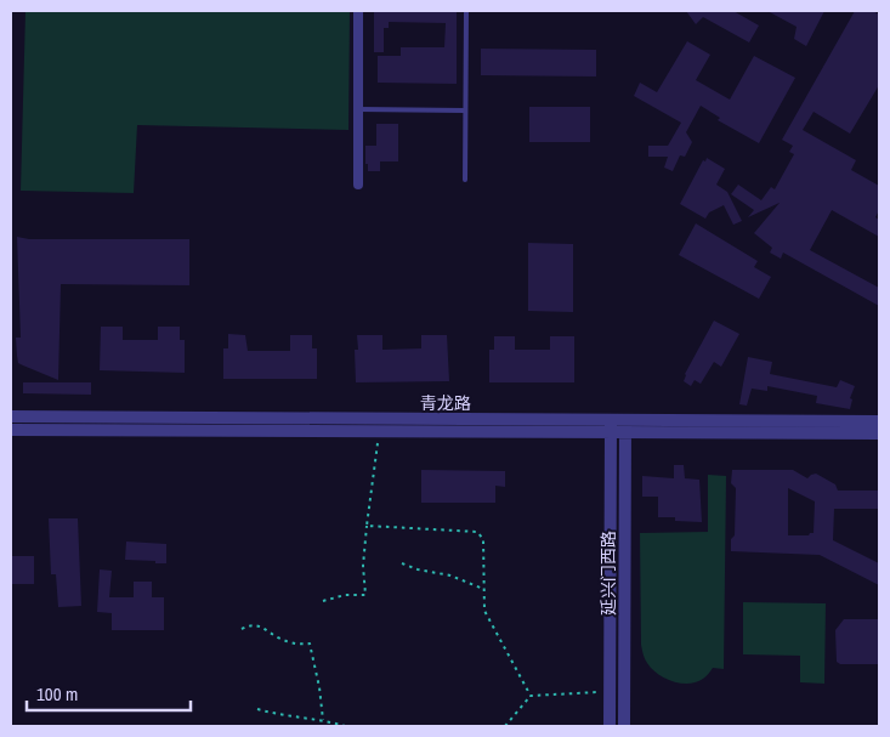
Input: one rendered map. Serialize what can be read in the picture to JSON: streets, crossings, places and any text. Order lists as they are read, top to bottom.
{
  "streets": {
    "street": ["青龙路", "延兴门西路"]
  },
  "crossings": [
    ["青龙路", "延兴门西路"]
  ],
  "scale_bar": "100 m"
}
